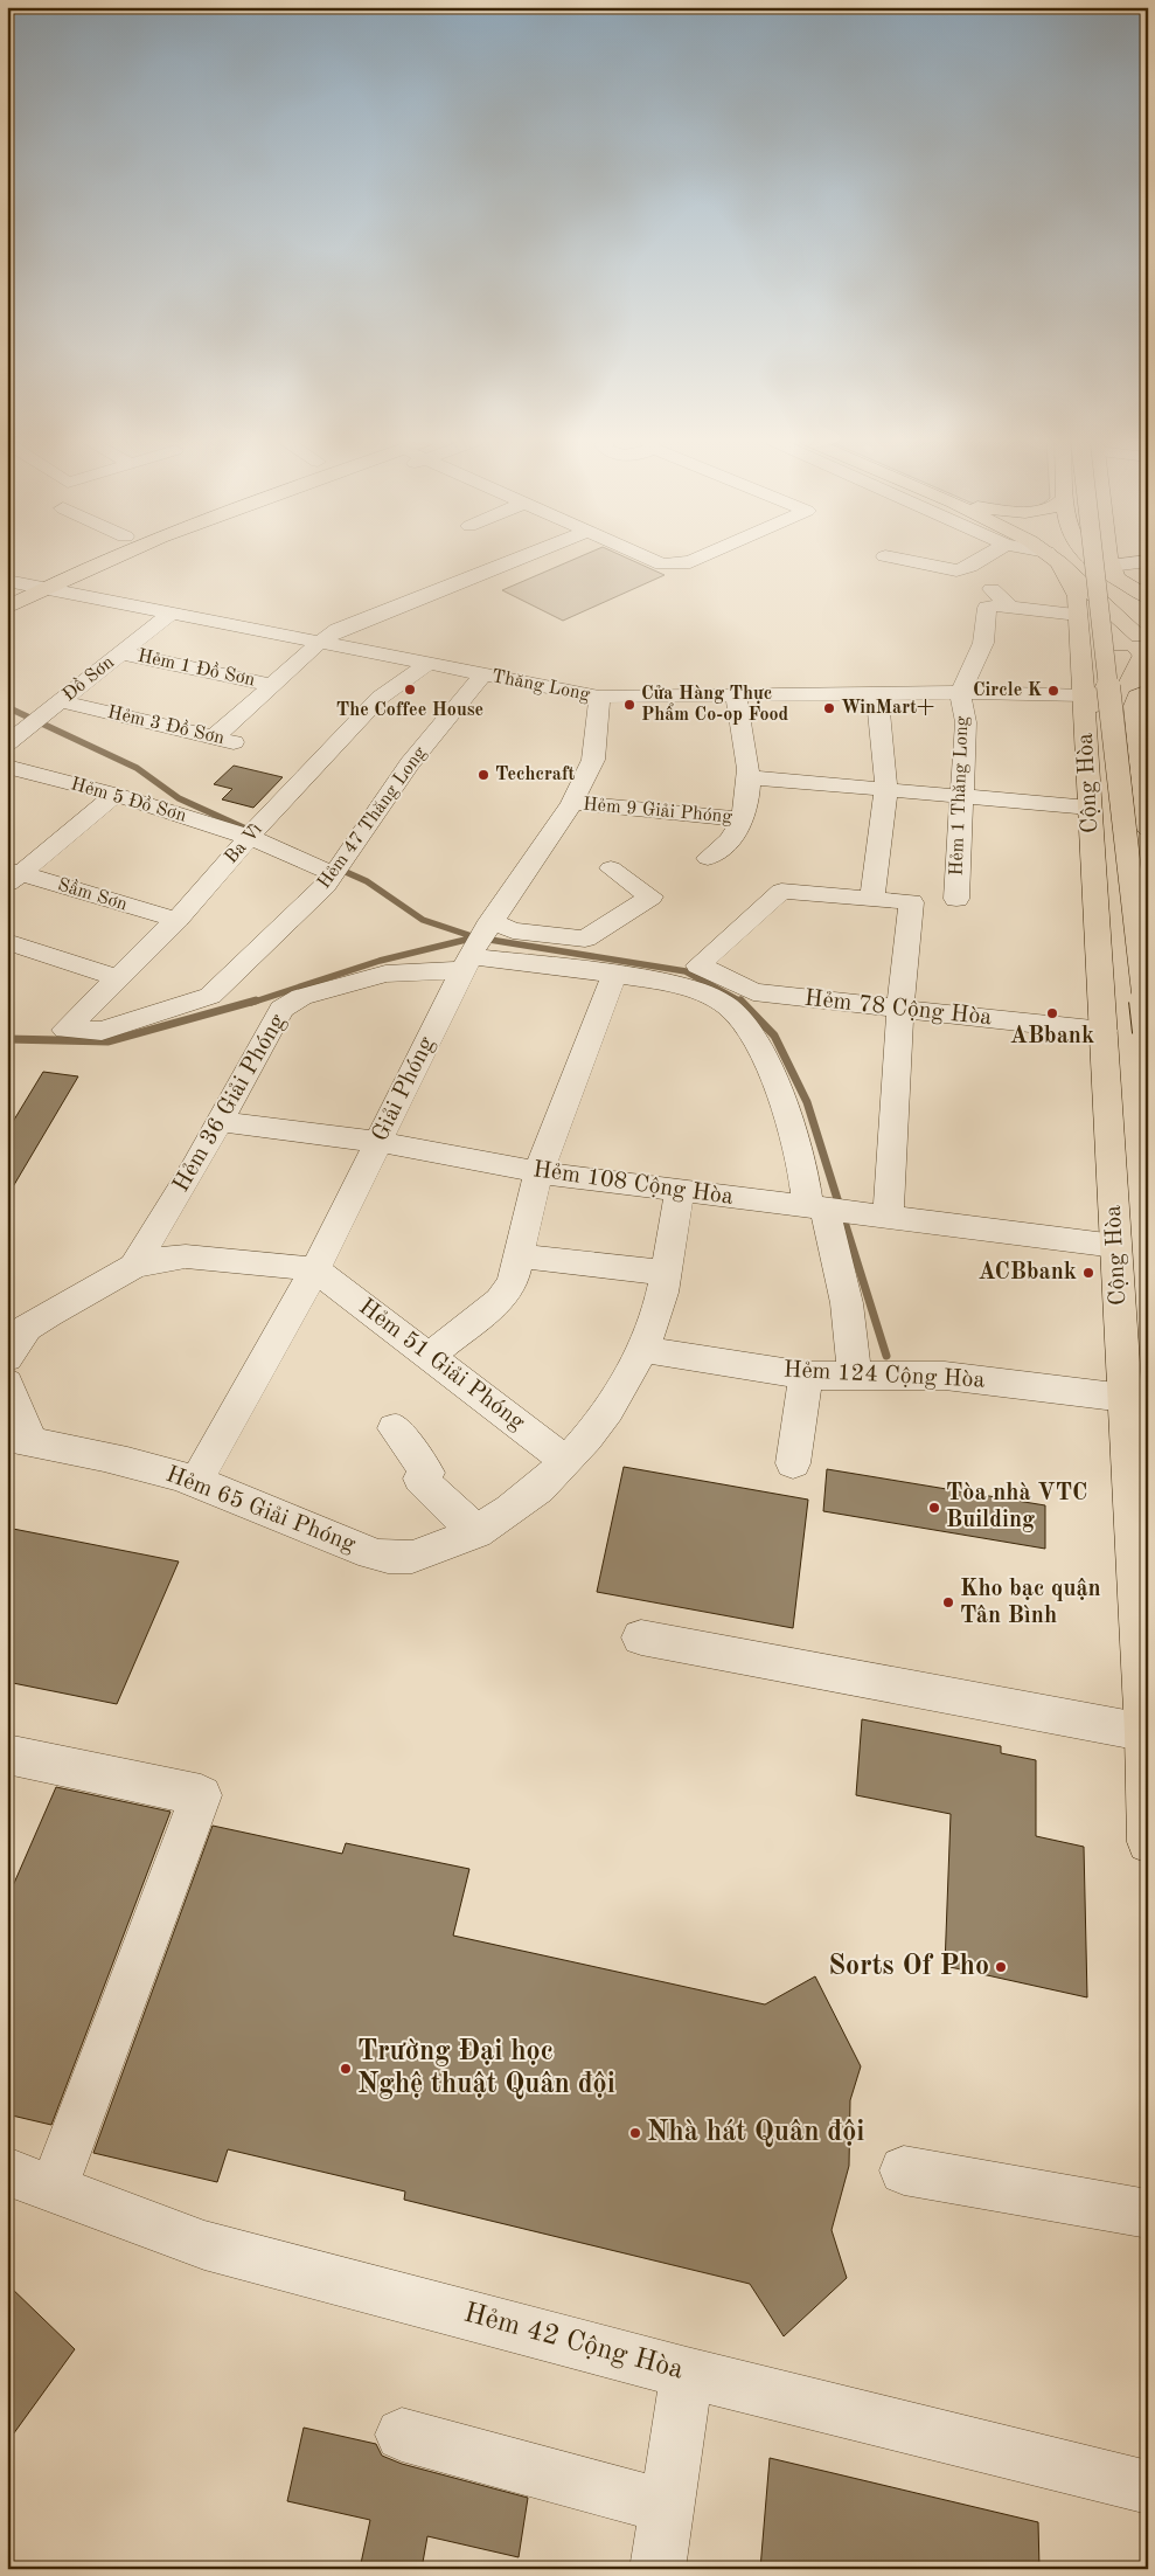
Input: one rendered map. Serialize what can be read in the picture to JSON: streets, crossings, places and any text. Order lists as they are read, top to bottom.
{
  "streets": {
    "main road": ["Cộng Hòa"],
    "street": [
      "Hẻm 1 Đồ Sơn",
      "Đồ Sơn",
      "Thăng Long",
      "Hẻm 3 Đồ Sơn",
      "Hẻm 1 Thăng Long",
      "Hẻm 5 Đồ Sơn",
      "Hẻm 9 Giải Phóng",
      "Hẻm 47 Thăng Long",
      "Ba Vì",
      "Sầm Sơn",
      "Hẻm 78 Cộng Hòa",
      "Giải Phóng",
      "Hẻm 36 Giải Phóng",
      "Hẻm 108 Cộng Hòa",
      "Hẻm 51 Giải Phóng",
      "Hẻm 124 Cộng Hòa",
      "Hẻm 65 Giải Phóng",
      "Hẻm 42 Cộng Hòa"
    ]
  },
  "crossings": [
    ["Hẻm 1 Đồ Sơn", "Đồ Sơn"],
    ["Đồ Sơn", "Thăng Long"],
    ["Đồ Sơn", "Hẻm 3 Đồ Sơn"],
    ["Thăng Long", "Cộng Hòa"],
    ["Thăng Long", "Hẻm 1 Thăng Long"],
    ["Thăng Long", "Hẻm 47 Thăng Long"],
    ["Thăng Long", "Ba Vì"],
    ["Thăng Long", "Giải Phóng"],
    ["Cộng Hòa", "Hẻm 78 Cộng Hòa"],
    ["Cộng Hòa", "Hẻm 108 Cộng Hòa"],
    ["Cộng Hòa", "Hẻm 124 Cộng Hòa"],
    ["Hẻm 5 Đồ Sơn", "Hẻm 47 Thăng Long"],
    ["Hẻm 5 Đồ Sơn", "Ba Vì"],
    ["Hẻm 9 Giải Phóng", "Giải Phóng"],
    ["Hẻm 47 Thăng Long", "Ba Vì"],
    ["Ba Vì", "Sầm Sơn"],
    ["Giải Phóng", "Hẻm 36 Giải Phóng"],
    ["Giải Phóng", "Hẻm 108 Cộng Hòa"],
    ["Giải Phóng", "Hẻm 51 Giải Phóng"],
    ["Giải Phóng", "Hẻm 65 Giải Phóng"],
    ["Hẻm 36 Giải Phóng", "Hẻm 108 Cộng Hòa"],
    ["Hẻm 36 Giải Phóng", "Hẻm 124 Cộng Hòa"]
  ],
  "places": [
    "The Coffee House",
    "Circle K",
    "Cửa Hàng Thực Phẩm Co-op Food",
    "WinMart+",
    "Techcraft",
    "ABbank",
    "ACBbank",
    "Tòa nhà VTC Building",
    "Kho bạc quận Tân Bình",
    "Sorts Of Pho",
    "Trường Đại học Nghệ thuật Quân đội",
    "Nhà hát Quân đội"
  ]
}
